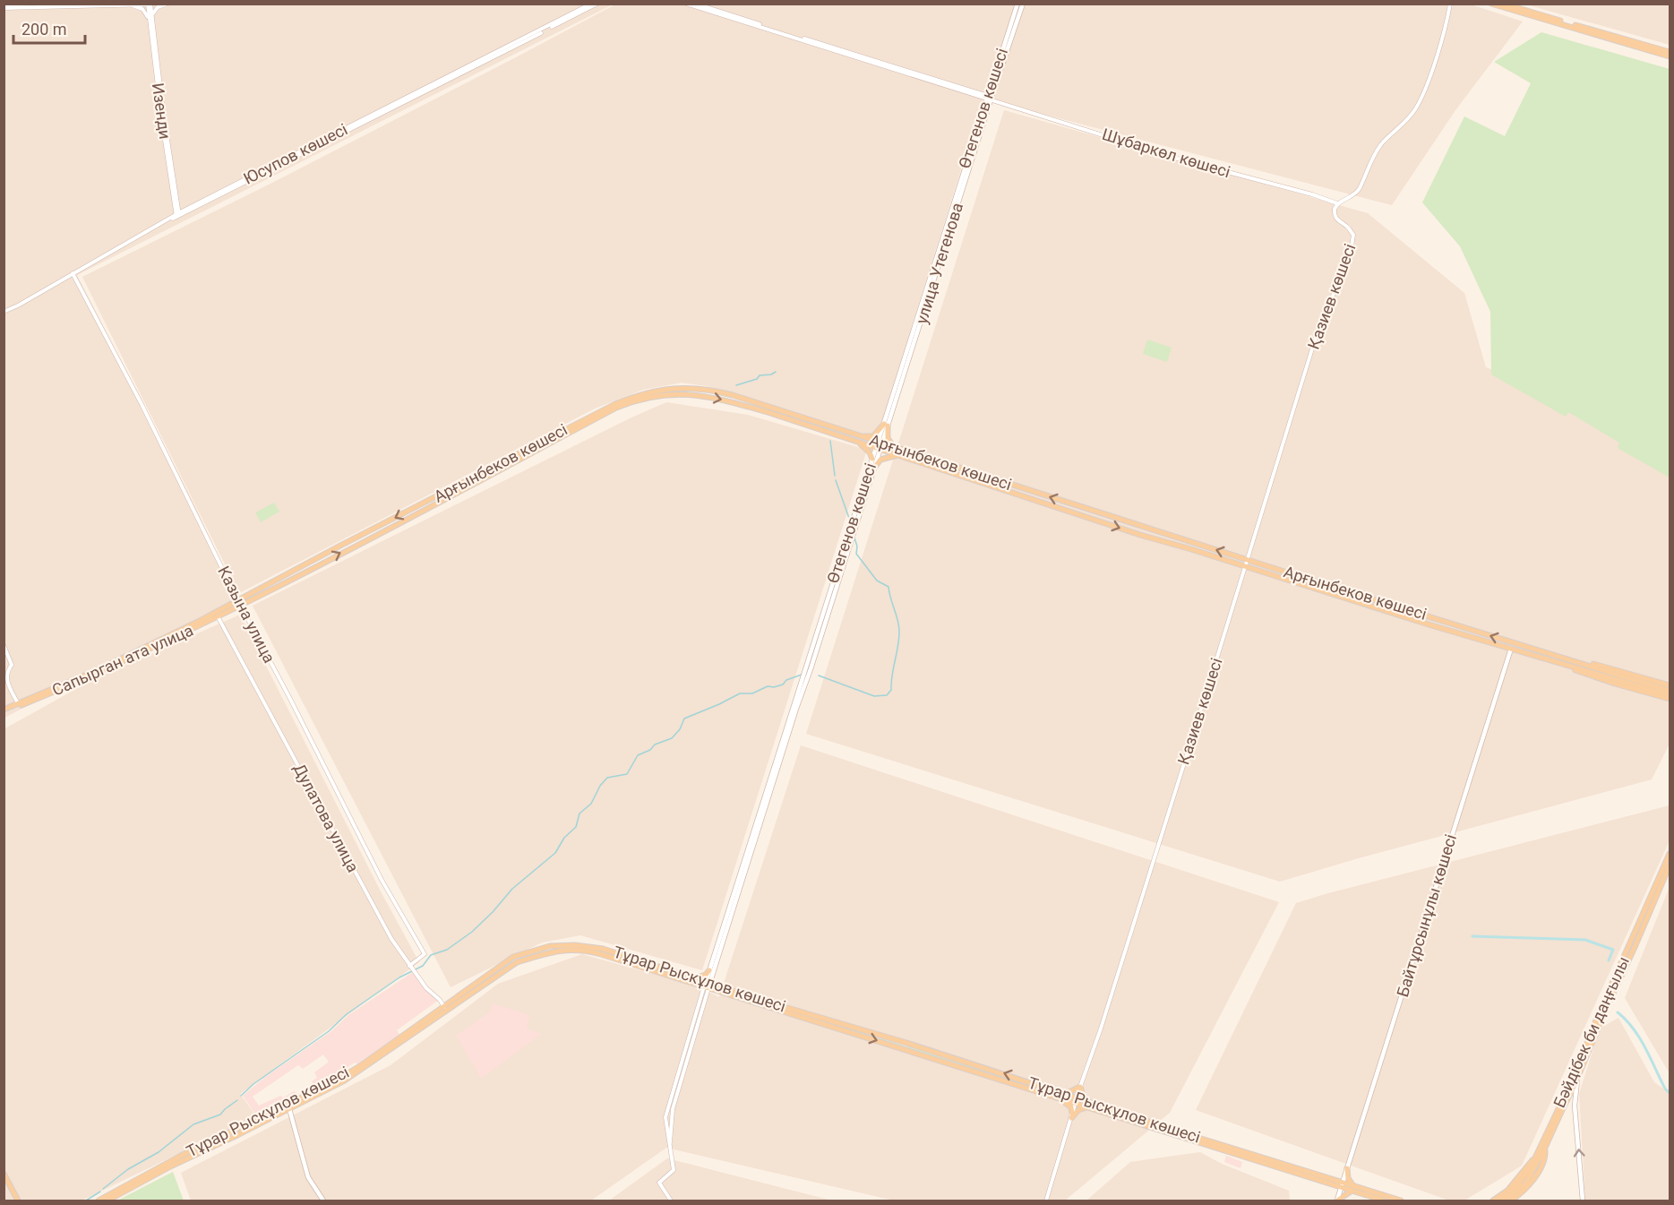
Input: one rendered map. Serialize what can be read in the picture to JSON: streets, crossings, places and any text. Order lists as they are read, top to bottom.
{
  "streets": {
    "main road": [
      "Өтегенов көшесі",
      "улица Утегенова",
      "Арғынбеков көшесі",
      "Сапырган ата улица",
      "Байтұрсынұлы көшесі",
      "Тұрар Рыскұлов көшесі",
      "Бәйдібек би даңғылы"
    ],
    "street": [
      "Изенди",
      "Шұбаркөл көшесі",
      "Юсупов көшесі",
      "Қазиев көшесі",
      "Казына улица",
      "Дулатова улица"
    ]
  },
  "crossings": [
    ["Өтегенов көшесі", "Шұбаркөл көшесі"],
    ["Өтегенов көшесі", "улица Утегенова"],
    ["Өтегенов көшесі", "Арғынбеков көшесі"],
    ["Өтегенов көшесі", "Тұрар Рыскұлов көшесі"],
    ["Изенди", "Юсупов көшесі"],
    ["Шұбаркөл көшесі", "Қазиев көшесі"],
    ["Юсупов көшесі", "Казына улица"],
    ["улица Утегенова", "Арғынбеков көшесі"],
    ["Қазиев көшесі", "Арғынбеков көшесі"],
    ["Қазиев көшесі", "Тұрар Рыскұлов көшесі"],
    ["Арғынбеков көшесі", "Казына улица"],
    ["Арғынбеков көшесі", "Сапырган ата улица"],
    ["Арғынбеков көшесі", "Байтұрсынұлы көшесі"],
    ["Казына улица", "Сапырган ата улица"],
    ["Казына улица", "Дулатова улица"],
    ["Сапырган ата улица", "Дулатова улица"],
    ["Дулатова улица", "Тұрар Рыскұлов көшесі"],
    ["Байтұрсынұлы көшесі", "Тұрар Рыскұлов көшесі"]
  ],
  "scale_bar": "200 m"
}
